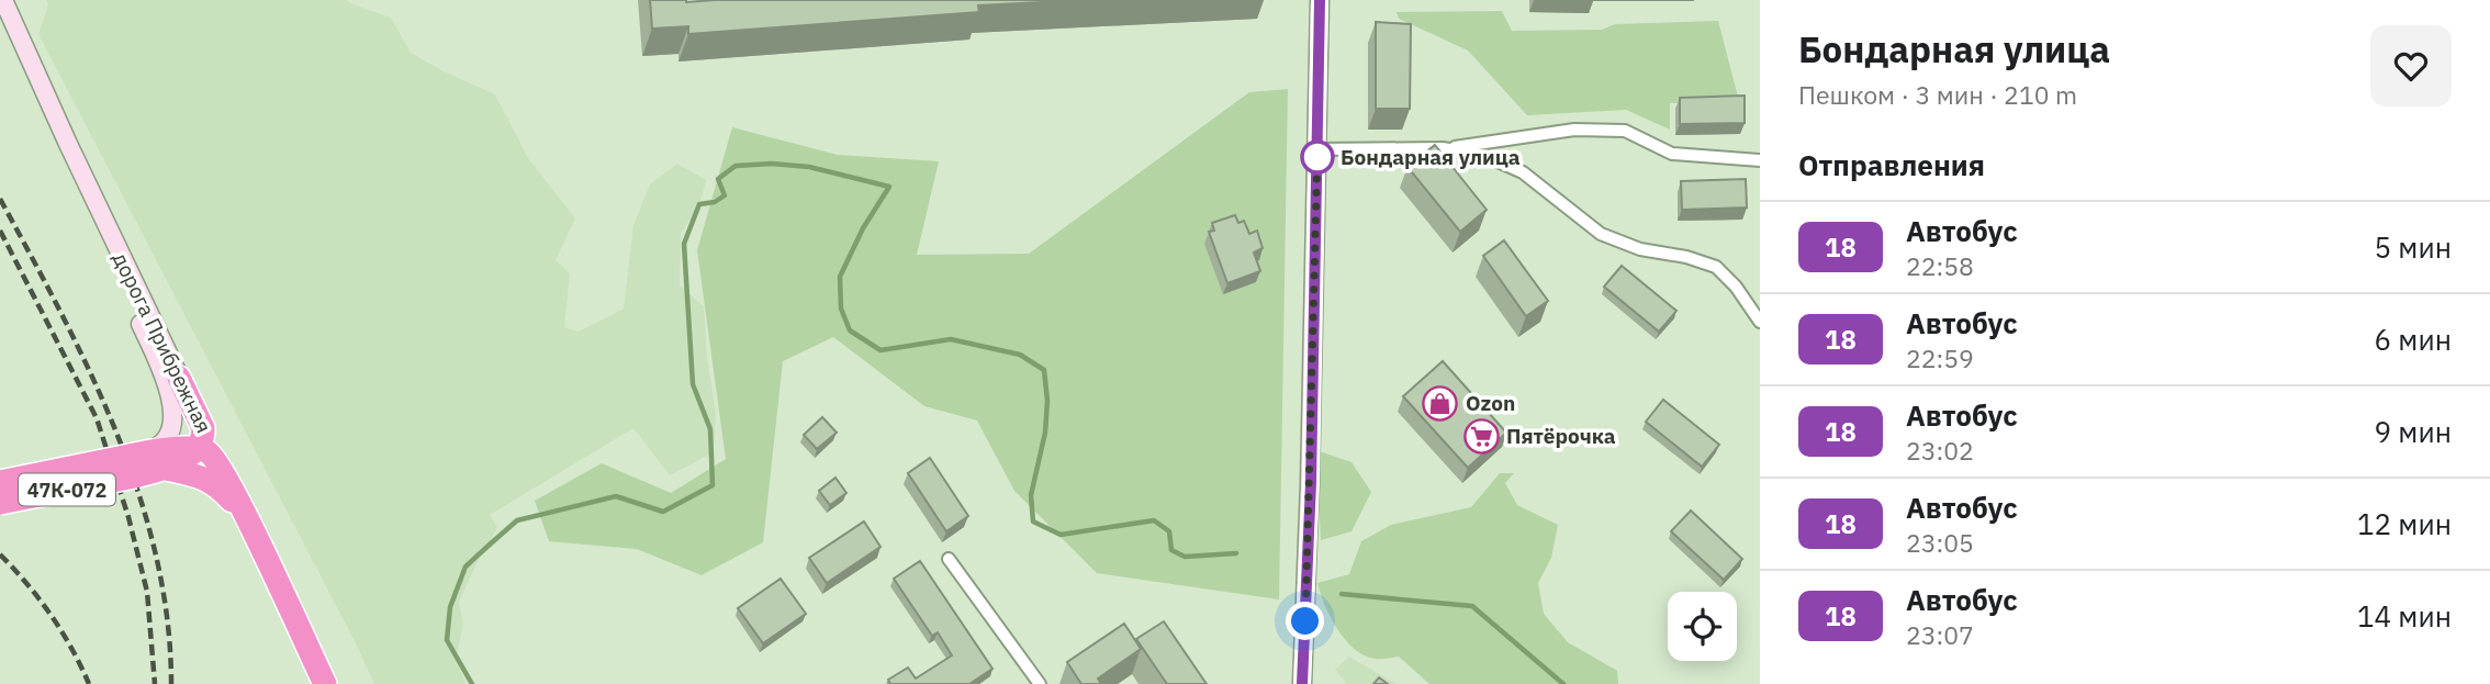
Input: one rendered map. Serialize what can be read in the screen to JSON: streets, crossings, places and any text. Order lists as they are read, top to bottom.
{
  "streets": {
    "highway": ["дорога Прибрежная", "47К-072"]
  },
  "places": {
    "other": ["Бондарная улица"],
    "shop": ["Ozon"],
    "supermarket": ["Пятёрочка"]
  },
  "lines": ["bus line 18"],
  "page": {
    "heading": [
      ["Бондарная улица", "Пешком · 3 мин · 210 m"],
      "Отправления"
    ],
    "list": [
      {
        "mark": "18",
        "name": "Автобус",
        "note": "22:58",
        "value": "5 мин"
      },
      {
        "mark": "18",
        "name": "Автобус",
        "note": "22:59",
        "value": "6 мин"
      },
      {
        "mark": "18",
        "name": "Автобус",
        "note": "23:02",
        "value": "9 мин"
      },
      {
        "mark": "18",
        "name": "Автобус",
        "note": "23:05",
        "value": "12 мин"
      },
      {
        "mark": "18",
        "name": "Автобус",
        "note": "23:07",
        "value": "14 мин"
      }
    ]
  }
}
